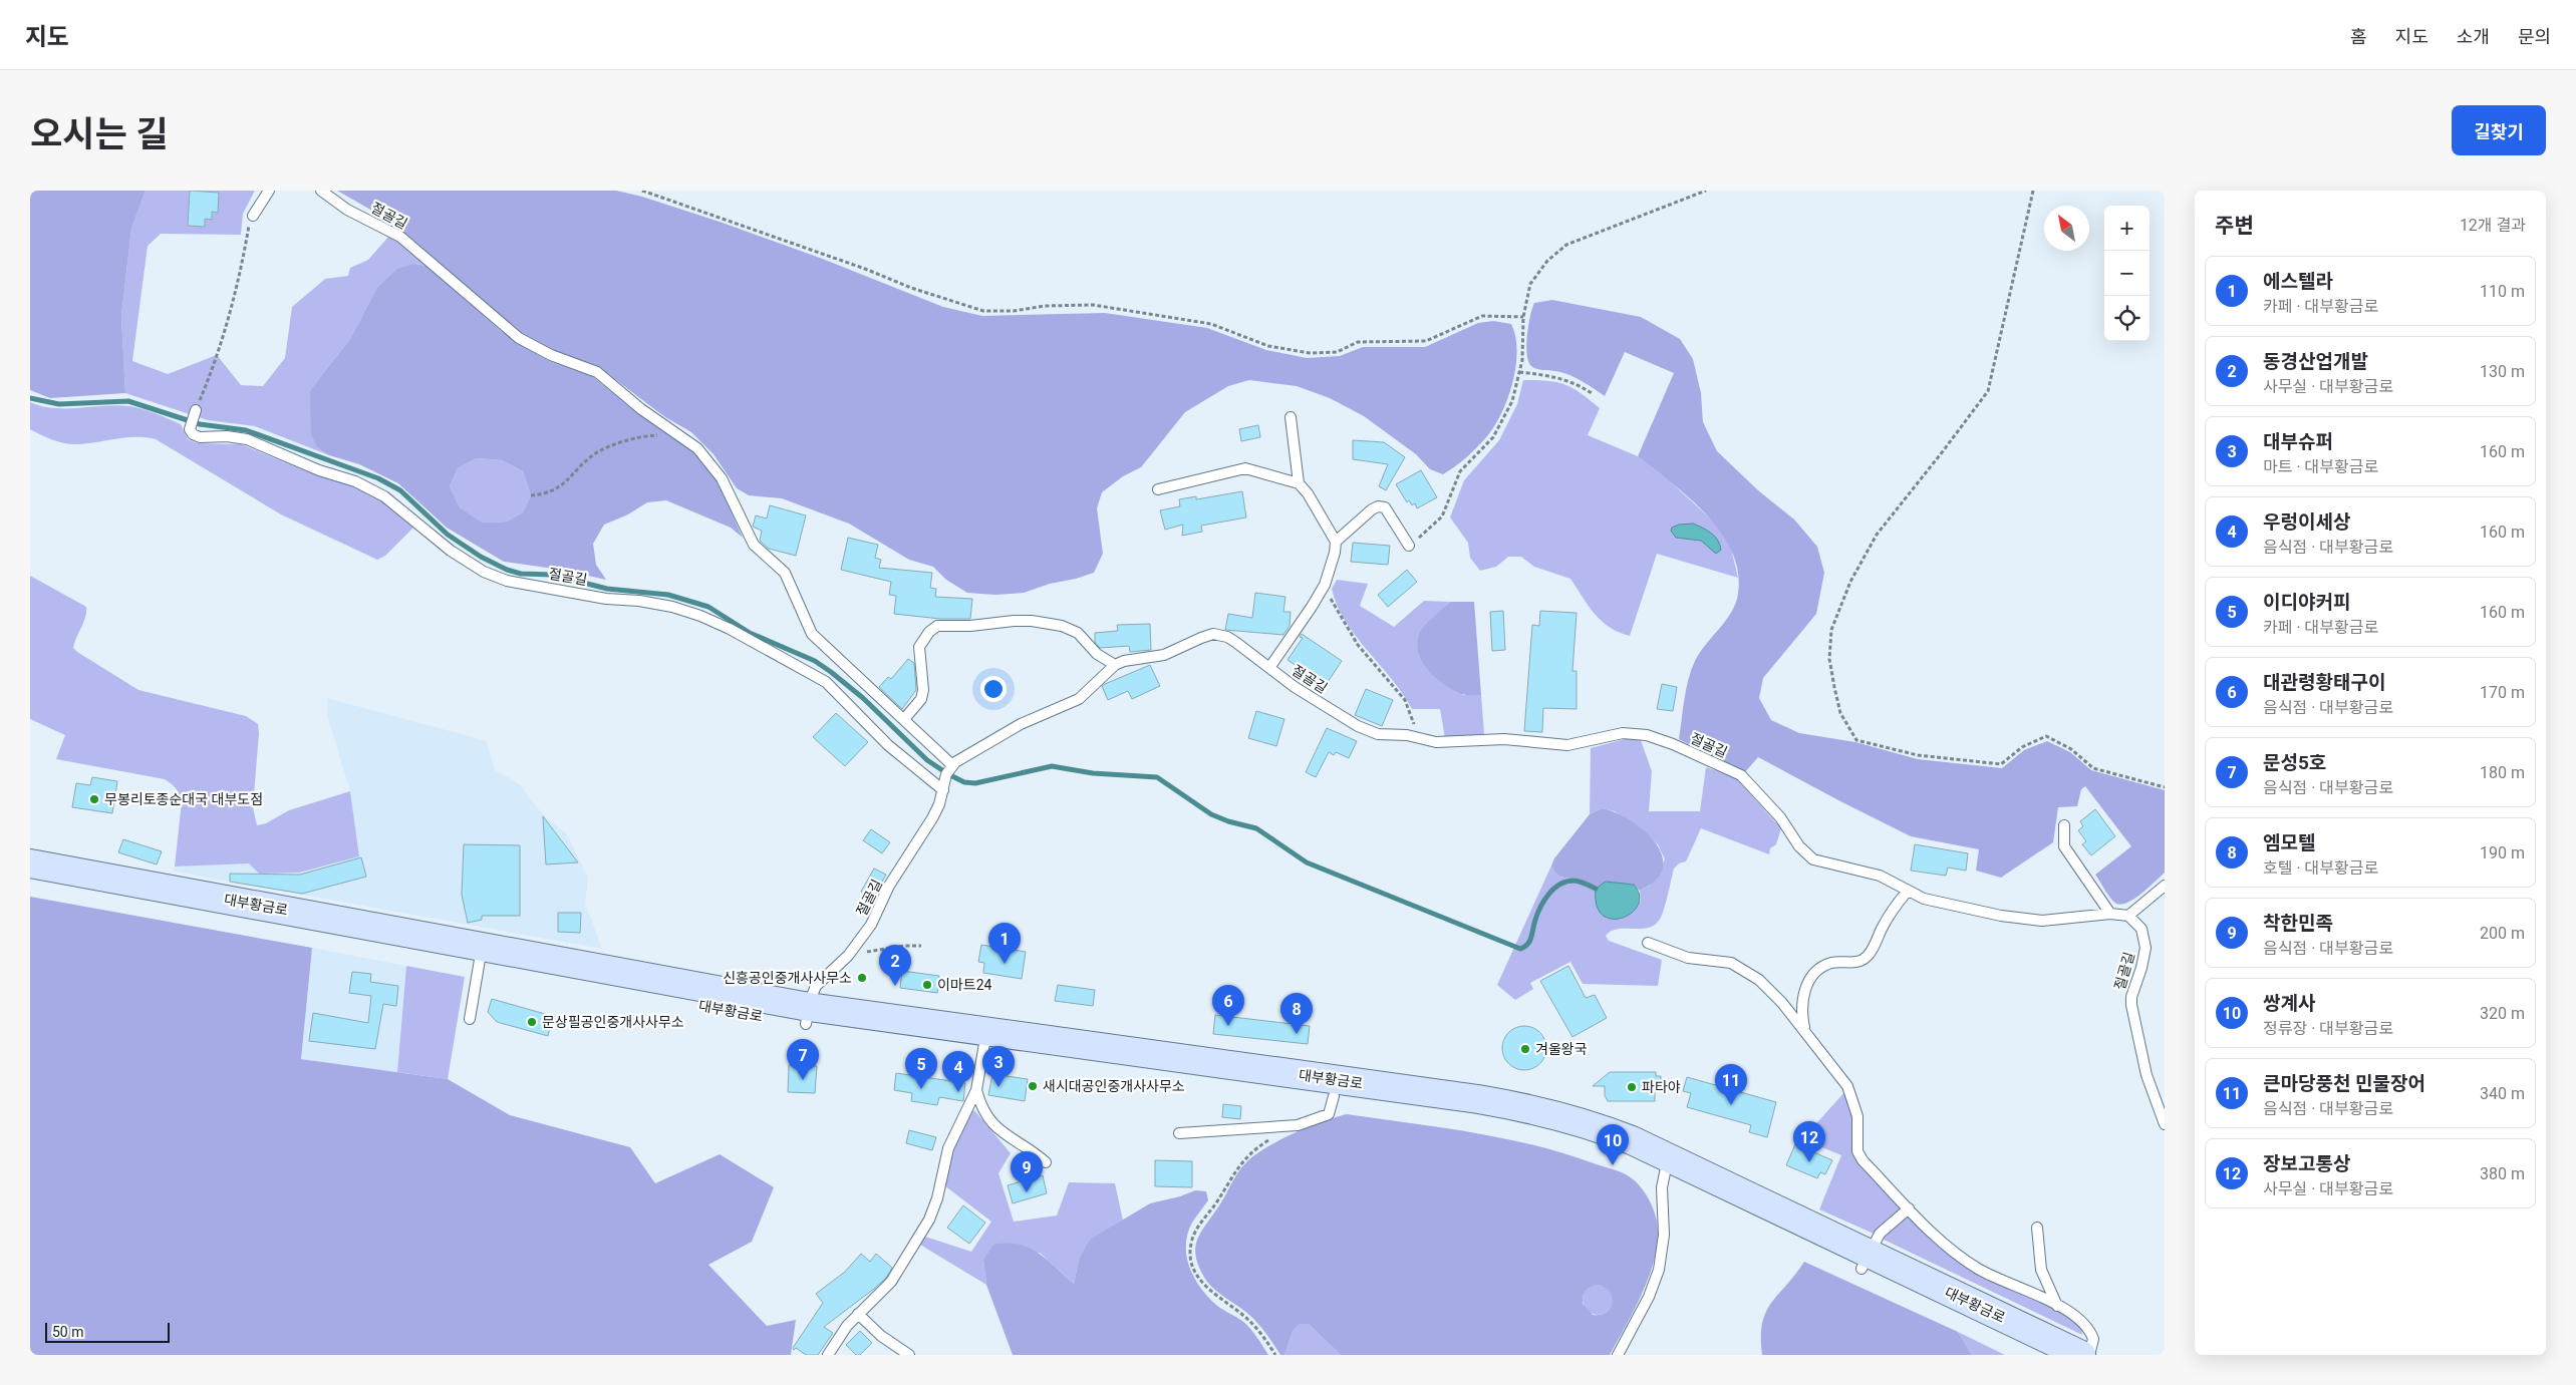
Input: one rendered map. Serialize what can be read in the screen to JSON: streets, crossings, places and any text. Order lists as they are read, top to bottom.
{
  "streets": {
    "main road": ["대부황금로"],
    "lane": ["절골길"]
  },
  "crossings": [
    ["절골길", "대부황금로"]
  ],
  "places": [
    "무봉리토종순대국 대부도점",
    "신흥공인중개사사무소",
    "이마트24",
    "문상필공인중개사사무소",
    "겨울왕국",
    "새시대공인중개사사무소",
    "파타야"
  ],
  "scale_bar": "50 m",
  "north": "top left",
  "page": {
    "header": "지도",
    "nav": [
      "홈",
      "지도",
      "소개",
      "문의"
    ],
    "title": "오시는 길",
    "buttons": "길찾기",
    "heading": ["주변", "12개 결과"],
    "map_buttons": ["+", "−"],
    "list": [
      {
        "mark": "1",
        "name": "에스텔라",
        "note": "카페 · 대부황금로",
        "value": "110 m"
      },
      {
        "mark": "2",
        "name": "동경산업개발",
        "note": "사무실 · 대부황금로",
        "value": "130 m"
      },
      {
        "mark": "3",
        "name": "대부슈퍼",
        "note": "마트 · 대부황금로",
        "value": "160 m"
      },
      {
        "mark": "4",
        "name": "우렁이세상",
        "note": "음식점 · 대부황금로",
        "value": "160 m"
      },
      {
        "mark": "5",
        "name": "이디야커피",
        "note": "카페 · 대부황금로",
        "value": "160 m"
      },
      {
        "mark": "6",
        "name": "대관령황태구이",
        "note": "음식점 · 대부황금로",
        "value": "170 m"
      },
      {
        "mark": "7",
        "name": "문성5호",
        "note": "음식점 · 대부황금로",
        "value": "180 m"
      },
      {
        "mark": "8",
        "name": "엠모텔",
        "note": "호텔 · 대부황금로",
        "value": "190 m"
      },
      {
        "mark": "9",
        "name": "착한민족",
        "note": "음식점 · 대부황금로",
        "value": "200 m"
      },
      {
        "mark": "10",
        "name": "쌍계사",
        "note": "정류장 · 대부황금로",
        "value": "320 m"
      },
      {
        "mark": "11",
        "name": "큰마당풍천 민물장어",
        "note": "음식점 · 대부황금로",
        "value": "340 m"
      },
      {
        "mark": "12",
        "name": "장보고통상",
        "note": "사무실 · 대부황금로",
        "value": "380 m"
      }
    ],
    "pins": [
      "1",
      "2",
      "6",
      "8",
      "7",
      "3",
      "5",
      "4",
      "11",
      "12",
      "10",
      "9"
    ],
    "scale": "50 m"
  }
}
